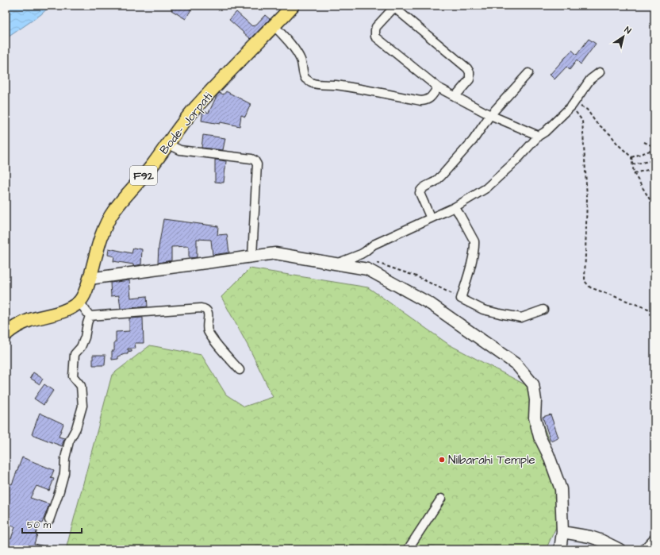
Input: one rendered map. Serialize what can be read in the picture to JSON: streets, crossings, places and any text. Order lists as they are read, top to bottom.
{
  "streets": {
    "main road": ["Bode- Jorpati", "F92"]
  },
  "places": ["Nilbarahi Temple"],
  "scale_bar": "50 m",
  "north": "top right"
}
